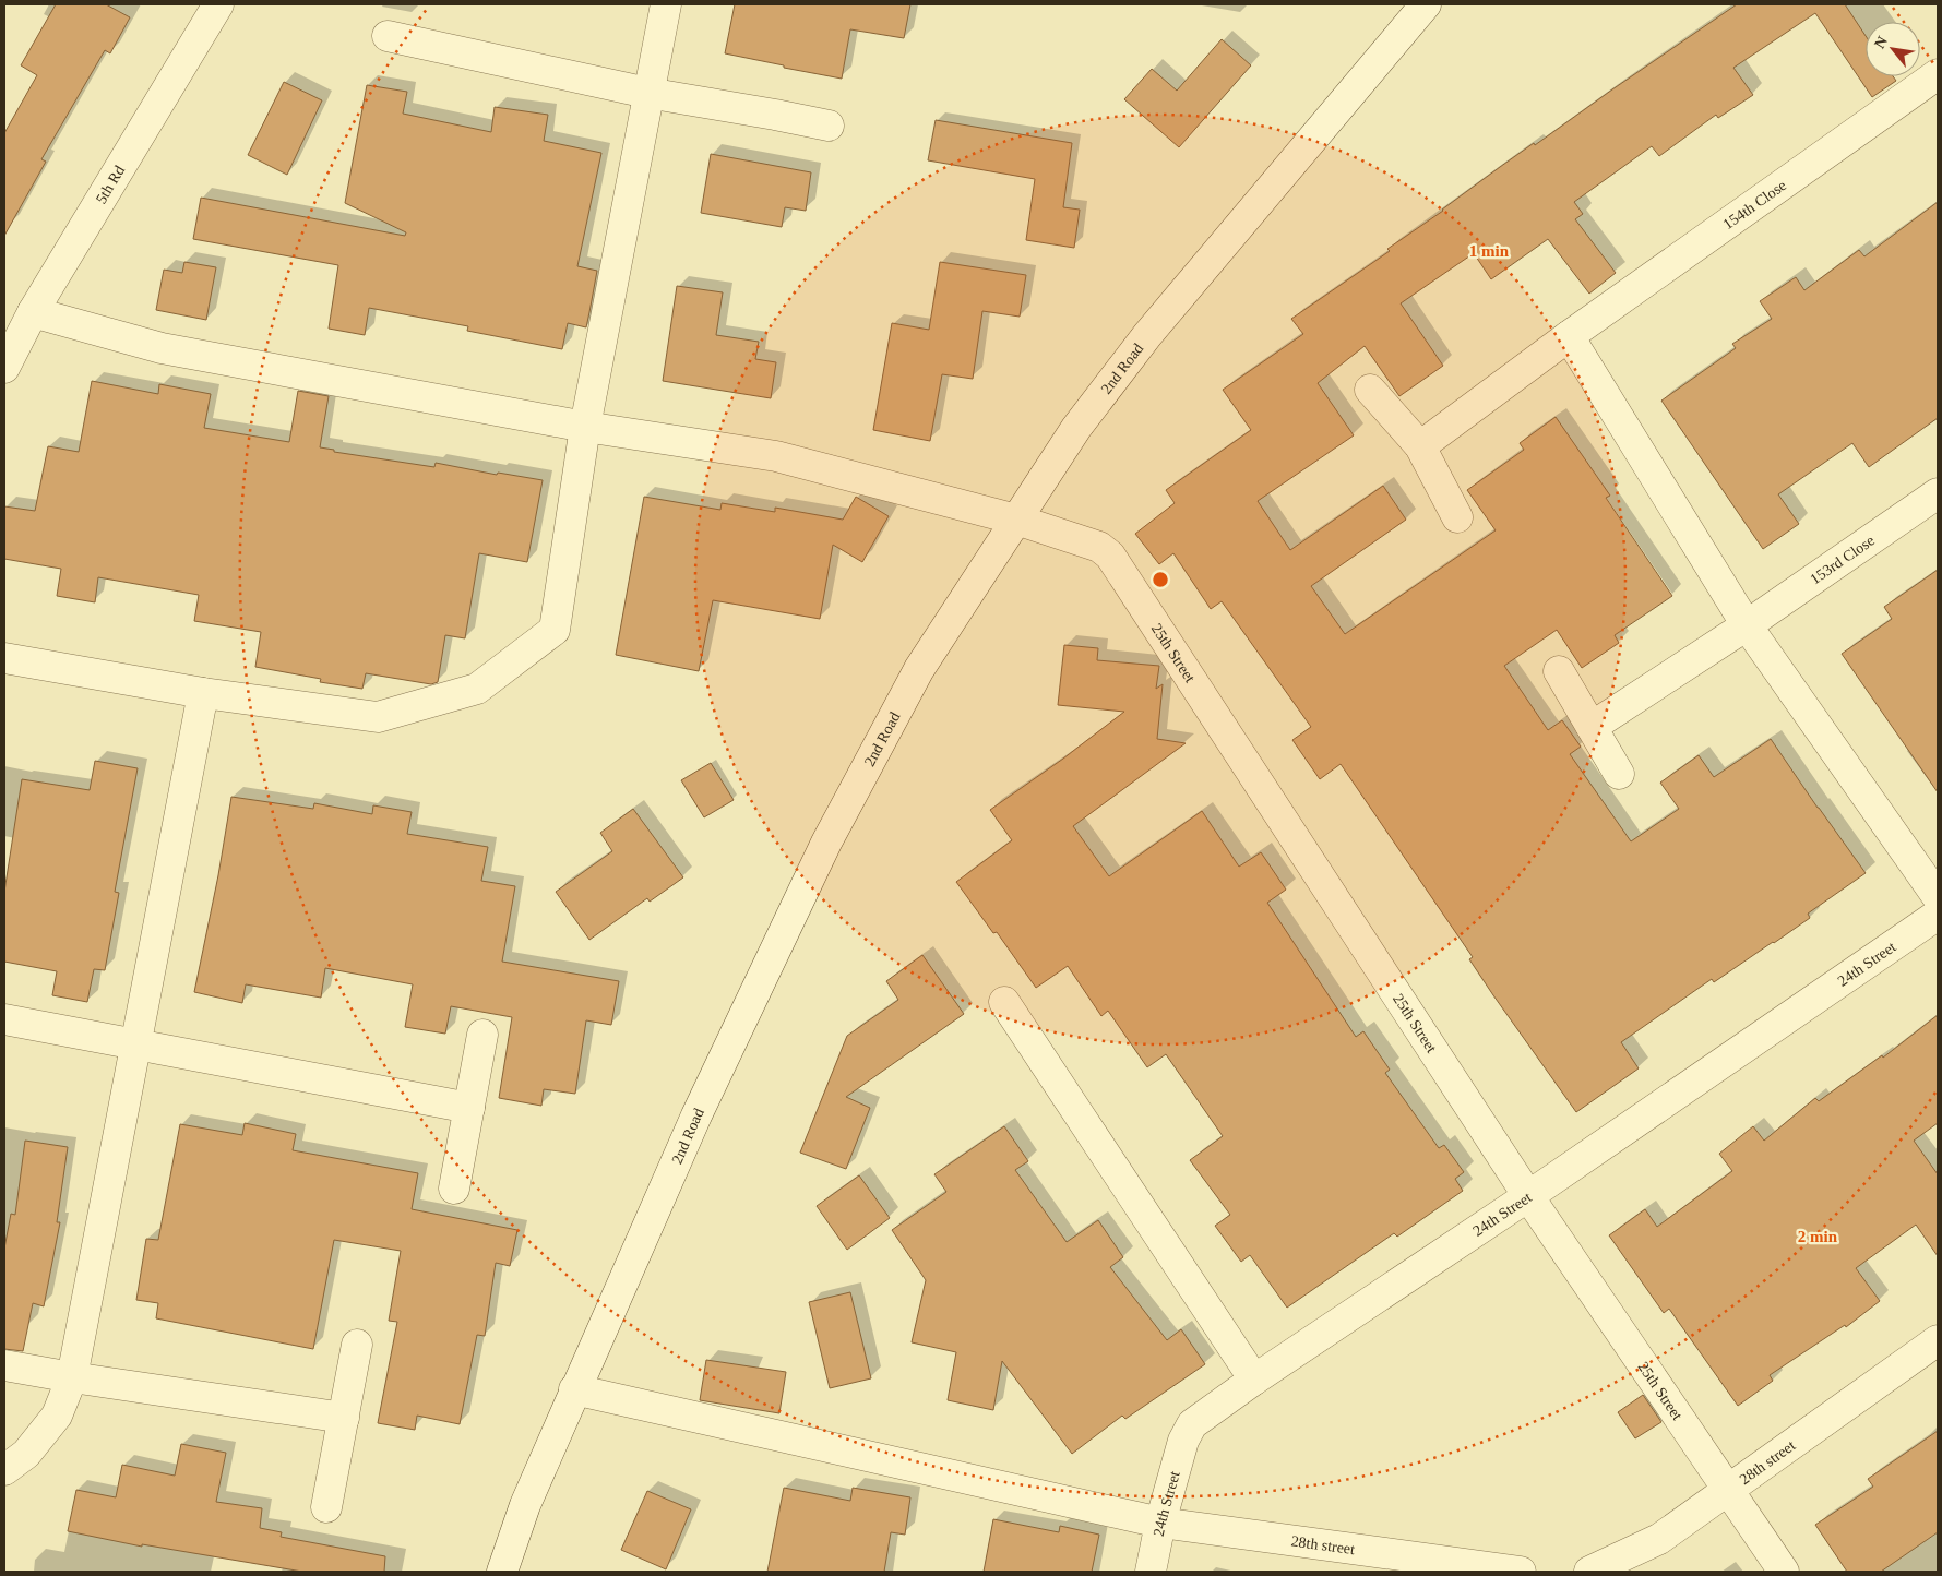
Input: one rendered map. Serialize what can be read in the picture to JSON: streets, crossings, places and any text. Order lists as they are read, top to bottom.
{
  "streets": {
    "street": [
      "5th Rd",
      "154th Close",
      "2nd Road",
      "153rd Close",
      "25th Street",
      "24th Street",
      "28th street"
    ]
  },
  "crossings": [
    ["5th Rd", "25th Street"],
    ["2nd Road", "25th Street"],
    ["2nd Road", "28th street"],
    ["25th Street", "24th Street"],
    ["25th Street", "28th street"],
    ["24th Street", "28th street"]
  ],
  "north": "top left",
  "rings": ["1 min", "2 min"]
}
